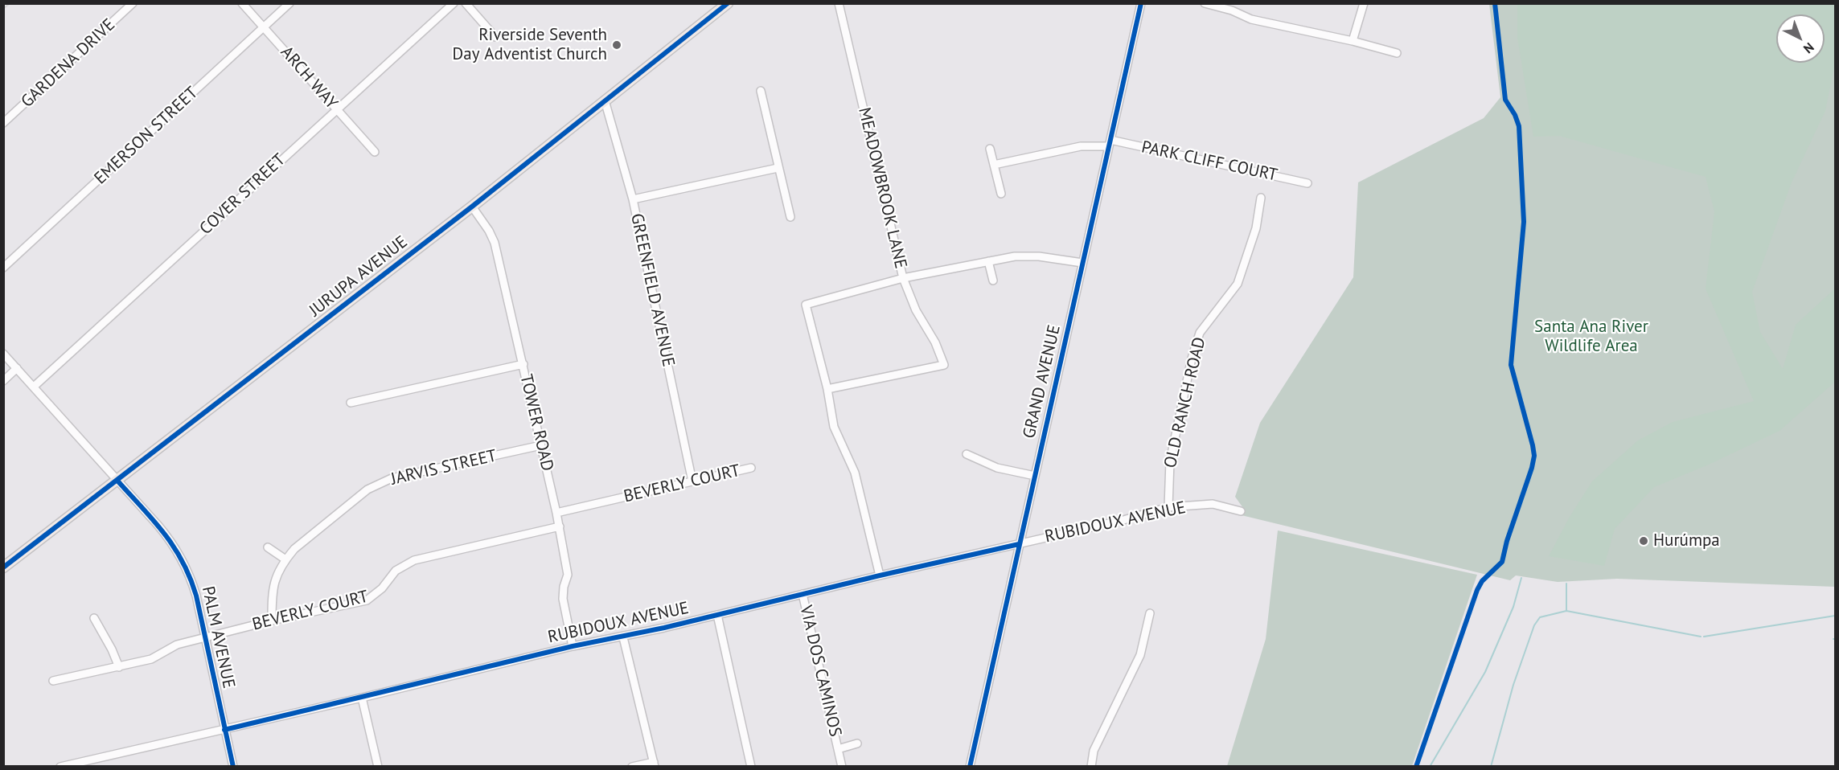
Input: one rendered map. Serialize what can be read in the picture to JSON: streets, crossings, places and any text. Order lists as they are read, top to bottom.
{
  "streets": {
    "main road": ["JURUPA AVENUE"],
    "street": [
      "GARDENA DRIVE",
      "ARCH WAY",
      "EMERSON STREET",
      "PARK CLIFF COURT",
      "MEADOWBROOK LANE",
      "COVER STREET",
      "GREENFIELD AVENUE",
      "GRAND AVENUE",
      "OLD RANCH ROAD",
      "TOWER ROAD",
      "JARVIS STREET",
      "BEVERLY COURT",
      "RUBIDOUX AVENUE",
      "PALM AVENUE",
      "VIA DOS CAMINOS"
    ]
  },
  "crossings": [
    ["ARCH WAY", "EMERSON STREET"],
    ["ARCH WAY", "COVER STREET"],
    ["PARK CLIFF COURT", "GRAND AVENUE"],
    ["COVER STREET", "PALM AVENUE"],
    ["JURUPA AVENUE", "GREENFIELD AVENUE"],
    ["JURUPA AVENUE", "TOWER ROAD"],
    ["JURUPA AVENUE", "PALM AVENUE"],
    ["GREENFIELD AVENUE", "BEVERLY COURT"],
    ["GRAND AVENUE", "RUBIDOUX AVENUE"],
    ["OLD RANCH ROAD", "RUBIDOUX AVENUE"],
    ["TOWER ROAD", "JARVIS STREET"],
    ["TOWER ROAD", "BEVERLY COURT"],
    ["TOWER ROAD", "RUBIDOUX AVENUE"],
    ["JARVIS STREET", "BEVERLY COURT"],
    ["BEVERLY COURT", "PALM AVENUE"],
    ["RUBIDOUX AVENUE", "PALM AVENUE"],
    ["RUBIDOUX AVENUE", "VIA DOS CAMINOS"]
  ],
  "parks": ["Santa Ana River Wildlife Area"],
  "places": ["Riverside Seventh Day Adventist Church", "Hurúmpa"],
  "north": "bottom right"
}
